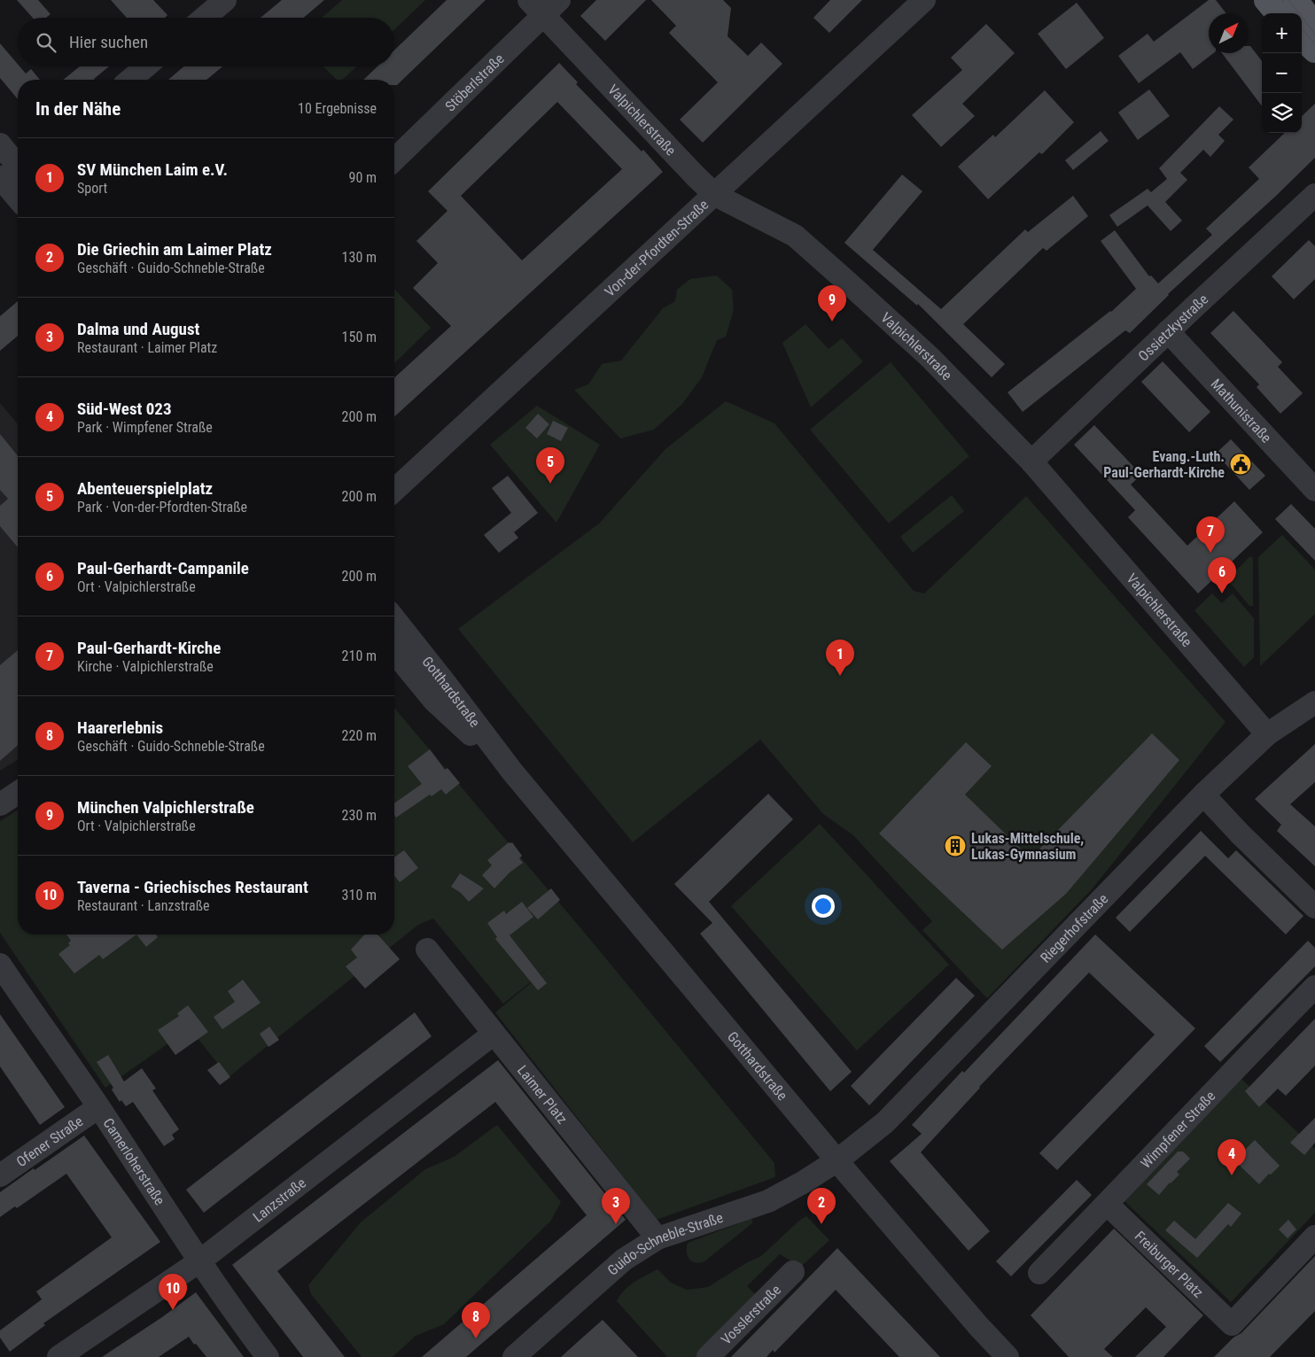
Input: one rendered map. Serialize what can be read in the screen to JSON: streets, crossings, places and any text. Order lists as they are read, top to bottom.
{
  "streets": {
    "street": [
      "Stöberlstraße",
      "Valpichlerstraße",
      "Von-der-Pfordten-Straße",
      "Ossietzkystraße",
      "Mathunistraße",
      "Gotthardstraße",
      "Riegerhofstraße",
      "Laimer Platz",
      "Wimpfener Straße",
      "Ofener Straße",
      "Camerloherstraße",
      "Lanzstraße",
      "Guido-Schneble-Straße",
      "Freiburger Platz",
      "Vosslerstraße"
    ]
  },
  "crossings": [
    ["Stöberlstraße", "Valpichlerstraße"],
    ["Valpichlerstraße", "Von-der-Pfordten-Straße"],
    ["Valpichlerstraße", "Ossietzkystraße"],
    ["Valpichlerstraße", "Riegerhofstraße"],
    ["Ossietzkystraße", "Mathunistraße"],
    ["Gotthardstraße", "Riegerhofstraße"],
    ["Gotthardstraße", "Guido-Schneble-Straße"],
    ["Riegerhofstraße", "Guido-Schneble-Straße"],
    ["Laimer Platz", "Lanzstraße"],
    ["Laimer Platz", "Guido-Schneble-Straße"],
    ["Wimpfener Straße", "Freiburger Platz"],
    ["Ofener Straße", "Camerloherstraße"],
    ["Camerloherstraße", "Lanzstraße"]
  ],
  "places": {
    "public building": ["Evang.-Luth. Paul-Gerhardt-Kirche"],
    "building": ["Lukas-Mittelschule, Lukas-Gymnasium"]
  },
  "north": "top right",
  "page": {
    "map_buttons": ["+", "−"],
    "search": "Hier suchen",
    "heading": ["In der Nähe", "10 Ergebnisse"],
    "list": [
      {
        "mark": "1",
        "name": "SV München Laim e.V.",
        "note": "Sport",
        "value": "90 m"
      },
      {
        "mark": "2",
        "name": "Die Griechin am Laimer Platz",
        "note": "Geschäft · Guido-Schneble-Straße",
        "value": "130 m"
      },
      {
        "mark": "3",
        "name": "Dalma und August",
        "note": "Restaurant · Laimer Platz",
        "value": "150 m"
      },
      {
        "mark": "4",
        "name": "Süd-West 023",
        "note": "Park · Wimpfener Straße",
        "value": "200 m"
      },
      {
        "mark": "5",
        "name": "Abenteuerspielplatz",
        "note": "Park · Von-der-Pfordten-Straße",
        "value": "200 m"
      },
      {
        "mark": "6",
        "name": "Paul-Gerhardt-Campanile",
        "note": "Ort · Valpichlerstraße",
        "value": "200 m"
      },
      {
        "mark": "7",
        "name": "Paul-Gerhardt-Kirche",
        "note": "Kirche · Valpichlerstraße",
        "value": "210 m"
      },
      {
        "mark": "8",
        "name": "Haarerlebnis",
        "note": "Geschäft · Guido-Schneble-Straße",
        "value": "220 m"
      },
      {
        "mark": "9",
        "name": "München Valpichlerstraße",
        "note": "Ort · Valpichlerstraße",
        "value": "230 m"
      },
      {
        "mark": "10",
        "name": "Taverna - Griechisches Restaurant",
        "note": "Restaurant · Lanzstraße",
        "value": "310 m"
      }
    ],
    "pins": [
      "9",
      "5",
      "7",
      "6",
      "1",
      "4",
      "2",
      "3",
      "10",
      "8"
    ]
  }
}
